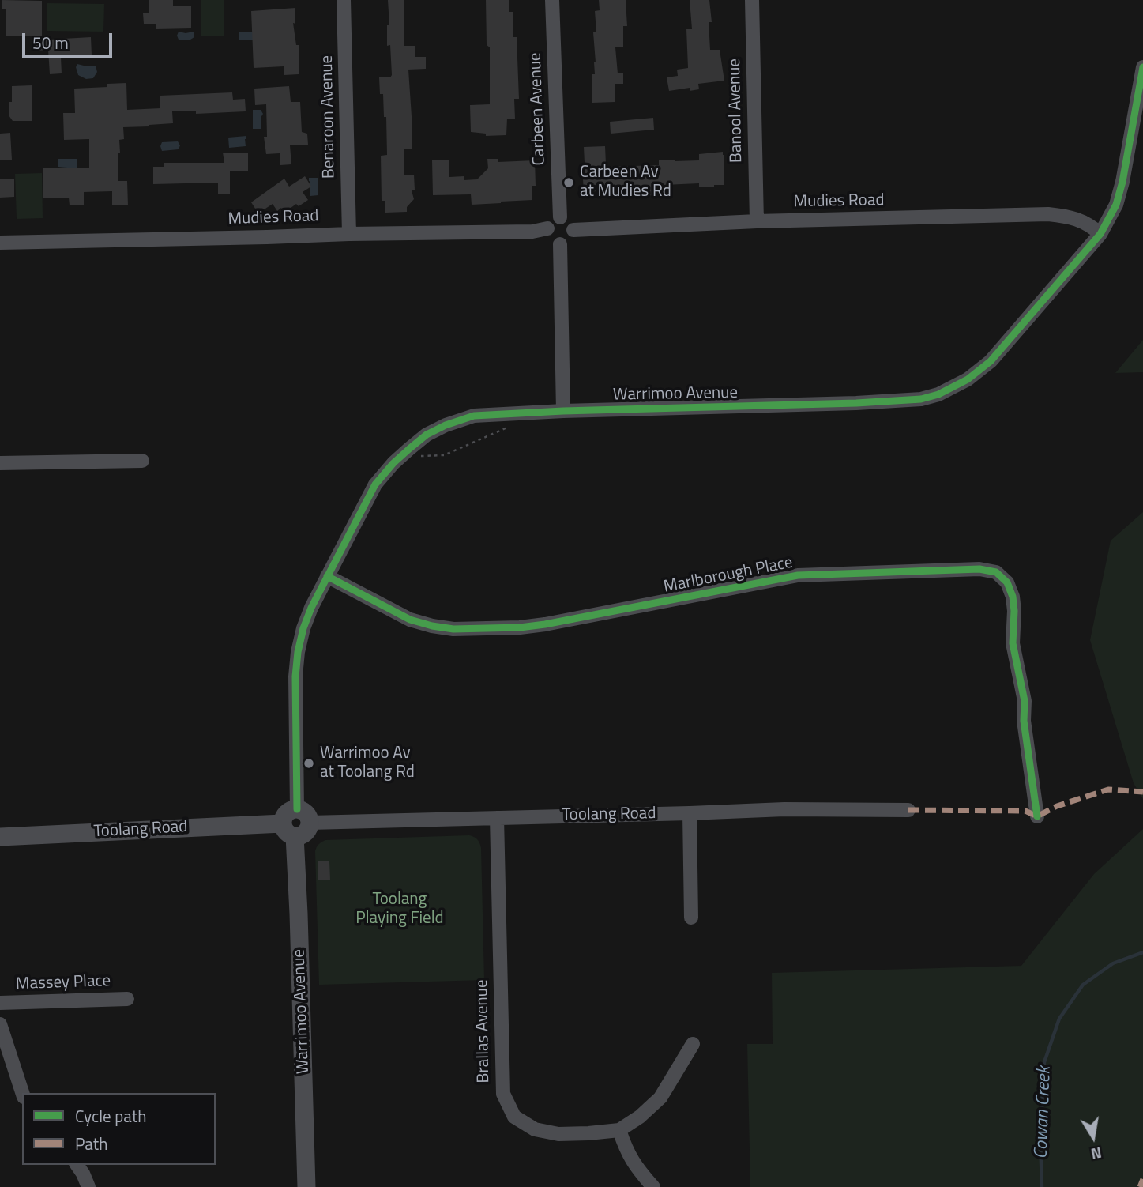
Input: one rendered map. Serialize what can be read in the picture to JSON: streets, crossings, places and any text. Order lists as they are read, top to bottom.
{
  "streets": {
    "street": [
      "Carbeen Avenue",
      "Banool Avenue",
      "Benaroon Avenue",
      "Mudies Road",
      "Warrimoo Avenue",
      "Marlborough Place",
      "Toolang Road",
      "Massey Place",
      "Brallas Avenue"
    ]
  },
  "crossings": [
    ["Carbeen Avenue", "Mudies Road"],
    ["Banool Avenue", "Mudies Road"],
    ["Benaroon Avenue", "Mudies Road"],
    ["Mudies Road", "Warrimoo Avenue"],
    ["Warrimoo Avenue", "Marlborough Place"],
    ["Warrimoo Avenue", "Toolang Road"],
    ["Toolang Road", "Brallas Avenue"]
  ],
  "water": ["Cowan Creek"],
  "parks": ["Toolang Playing Field"],
  "places": ["Carbeen Av at Mudies Rd", "Warrimoo Av at Toolang Rd"],
  "legend": ["Cycle path", "Path"],
  "scale_bar": "50 m",
  "north": "bottom"
}
